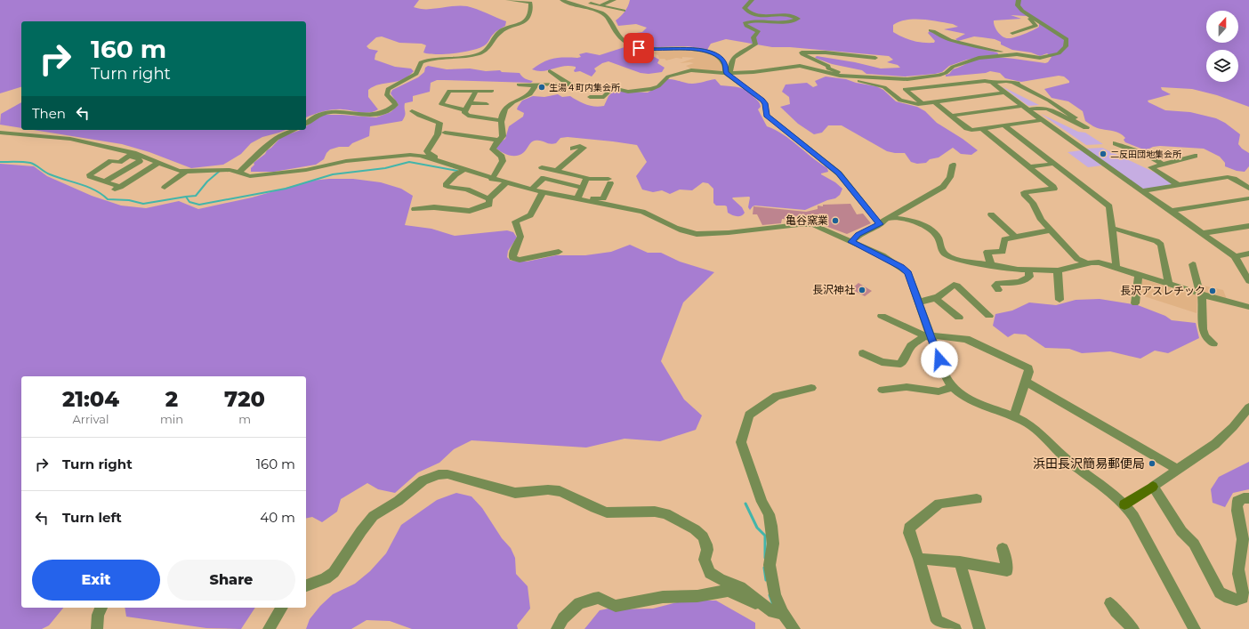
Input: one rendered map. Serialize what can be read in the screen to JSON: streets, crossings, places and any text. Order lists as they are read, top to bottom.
{
  "places": [
    "生湯４町内集会所",
    "二反田団地集会所",
    "亀谷窯業",
    "長沢神社",
    "長沢アスレチック",
    "浜田長沢簡易郵便局"
  ],
  "north": "top",
  "page": {
    "turn": ["160 m", "Turn right"],
    "then": "Then",
    "eta": [
      "21:04",
      "Arrival",
      "2",
      "min",
      "720",
      "m"
    ],
    "list": [
      {
        "name": "Turn right",
        "value": "160 m"
      },
      {
        "name": "Turn left",
        "value": "40 m"
      }
    ],
    "buttons": ["Exit", "Share"]
  }
}
